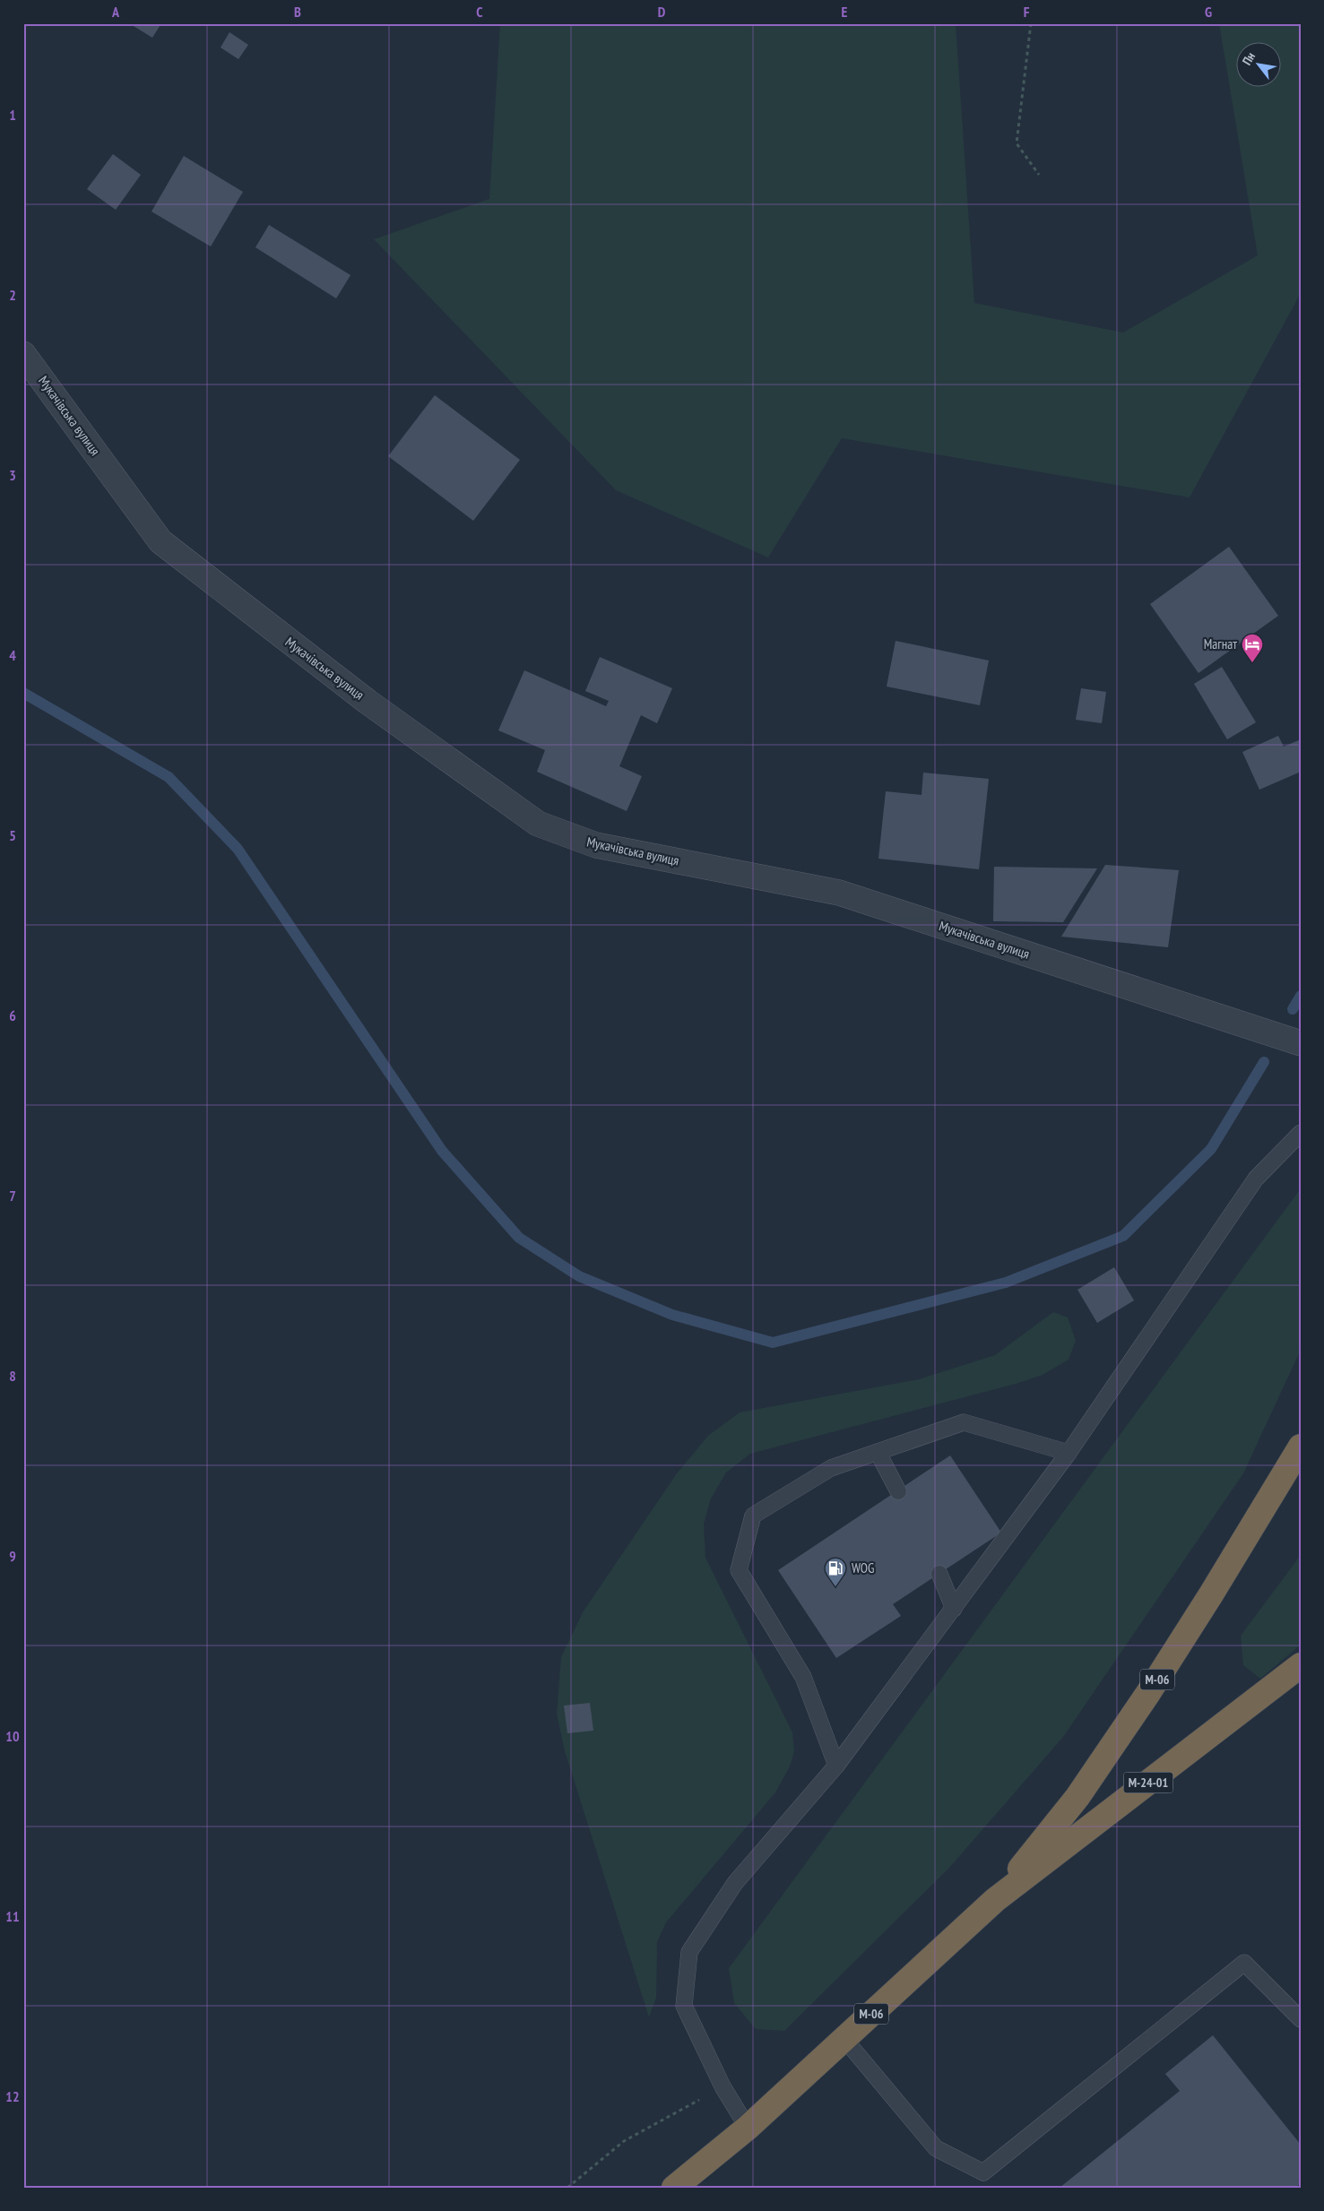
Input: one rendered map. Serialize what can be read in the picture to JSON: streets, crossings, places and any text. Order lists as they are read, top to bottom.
{
  "streets": {
    "highway": ["М-06", "М-24-01"],
    "street": ["Мукачівська вулиця"]
  },
  "crossings": [
    ["М-06", "М-24-01"]
  ],
  "places": {
    "hotel": ["Магнат"],
    "fuel station": ["WOG"]
  },
  "north": "top left",
  "grid": {
    "columns": [
      "A",
      "B",
      "C",
      "D",
      "E",
      "F",
      "G"
    ],
    "rows": [
      "1",
      "2",
      "3",
      "4",
      "5",
      "6",
      "7",
      "8",
      "9",
      "10",
      "11",
      "12"
    ]
  }
}
